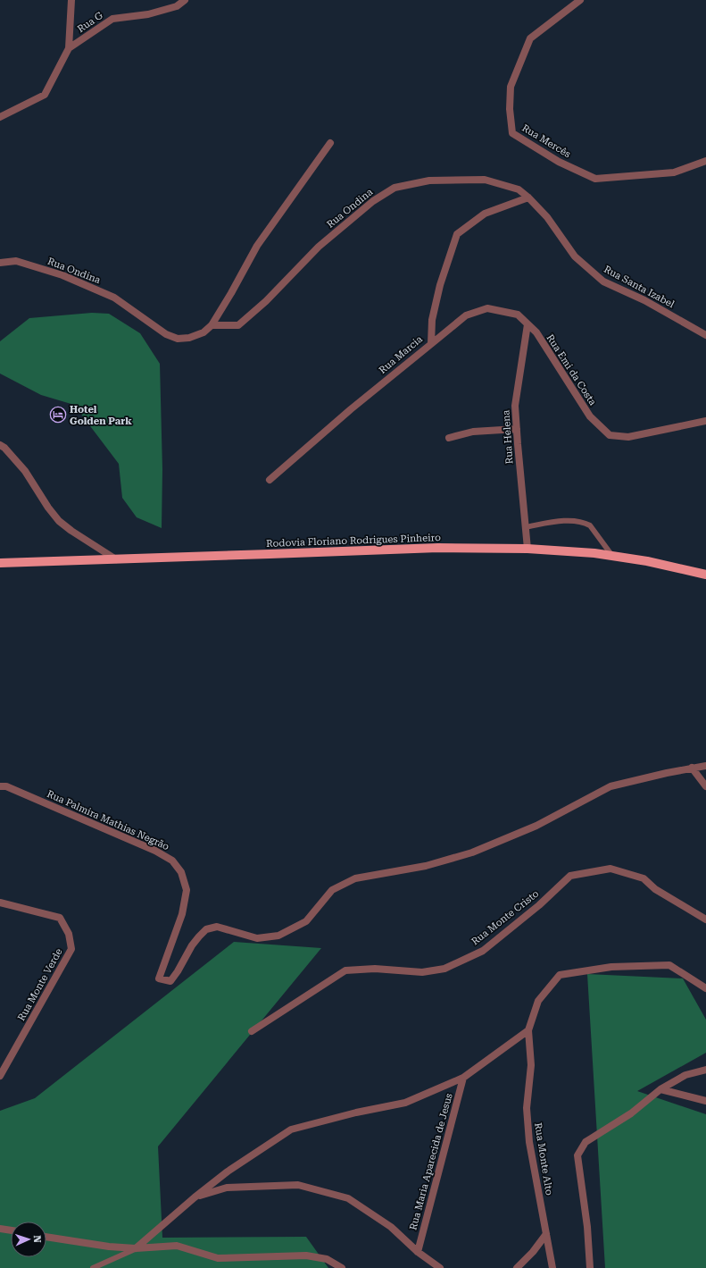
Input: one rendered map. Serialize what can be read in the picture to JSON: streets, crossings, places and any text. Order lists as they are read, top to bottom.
{
  "streets": {
    "main road": ["Rodovia Floriano Rodrigues Pinheiro"],
    "street": [
      "Rua G",
      "Rua Mercês",
      "Rua Ondina",
      "Rua Santa Izabel",
      "Rua Marcia",
      "Rua Emi da Costa",
      "Rua Helena",
      "Rua Palmira Mathias Negrão",
      "Rua Monte Cristo",
      "Rua Monte Verde",
      "Rua Monte Alto",
      "Rua Maria Aparecida de Jesus"
    ]
  },
  "crossings": [
    ["Rua Ondina", "Rua Santa Izabel"],
    ["Rua Ondina", "Rua Marcia"],
    ["Rua Santa Izabel", "Rua Marcia"],
    ["Rua Marcia", "Rua Emi da Costa"],
    ["Rua Emi da Costa", "Rua Helena"],
    ["Rua Helena", "Rodovia Floriano Rodrigues Pinheiro"]
  ],
  "places": {
    "hotel": ["Hotel Golden Park"]
  },
  "north": "right"
}
